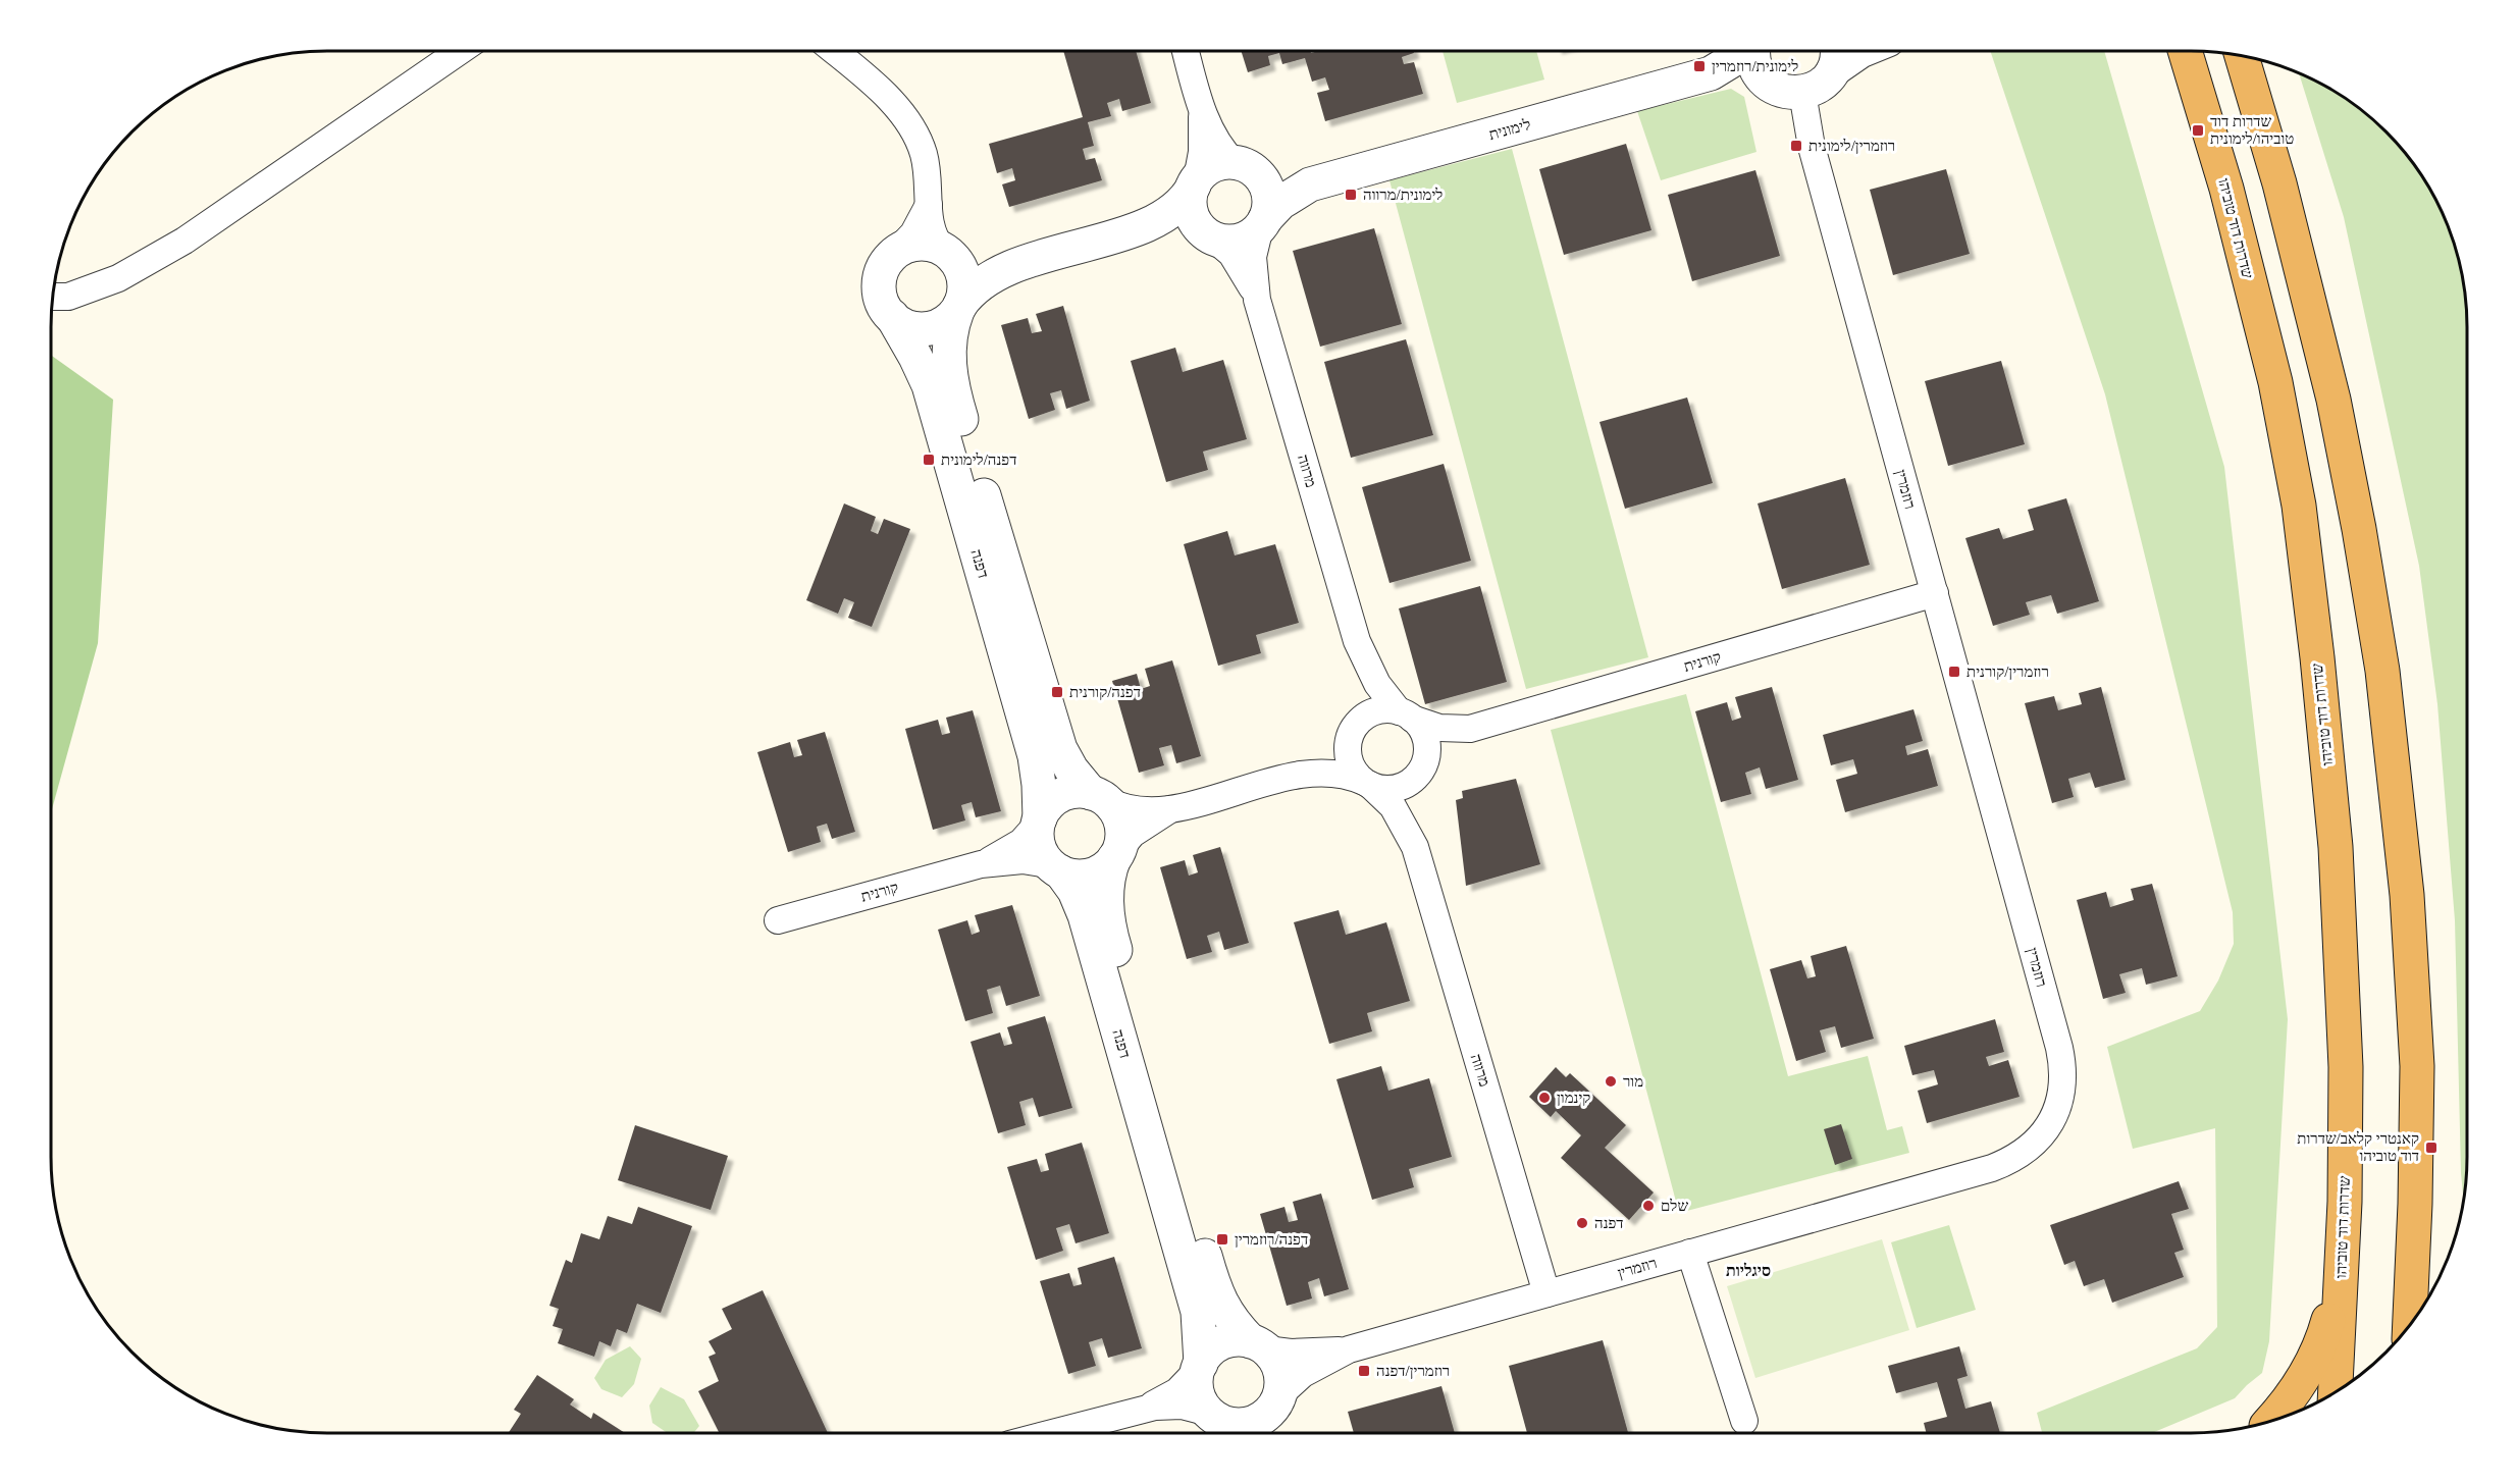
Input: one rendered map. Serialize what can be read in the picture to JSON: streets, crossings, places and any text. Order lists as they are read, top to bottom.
{
  "streets": {
    "highway": ["שדרות דוד טוביהו"],
    "street": [
      "לימונית",
      "מרווה",
      "רוזמרין",
      "דפנה",
      "קורנית"
    ]
  },
  "crossings": [
    ["לימונית", "מרווה"],
    ["לימונית", "רוזמרין"],
    ["מרווה", "רוזמרין"],
    ["מרווה", "קורנית"],
    ["רוזמרין", "דפנה"],
    ["רוזמרין", "קורנית"],
    ["דפנה", "קורנית"]
  ],
  "districts": ["סיגליות"],
  "places": {
    "transit": [
      "לימונית/רוזמרין",
      "שדרות דוד טוביהו/לימונית",
      "רוזמרין/לימונית",
      "לימונית/מרווה",
      "דפנה/לימונית",
      "רוזמרין/קורנית",
      "דפנה/קורנית",
      "קאנטרי קלאב/שדרות דוד טוביהו",
      "דפנה/רוזמרין",
      "רוזמרין/דפנה"
    ],
    "other": [
      "מור",
      "קינמון",
      "שלם",
      "דפנה"
    ]
  }
}
